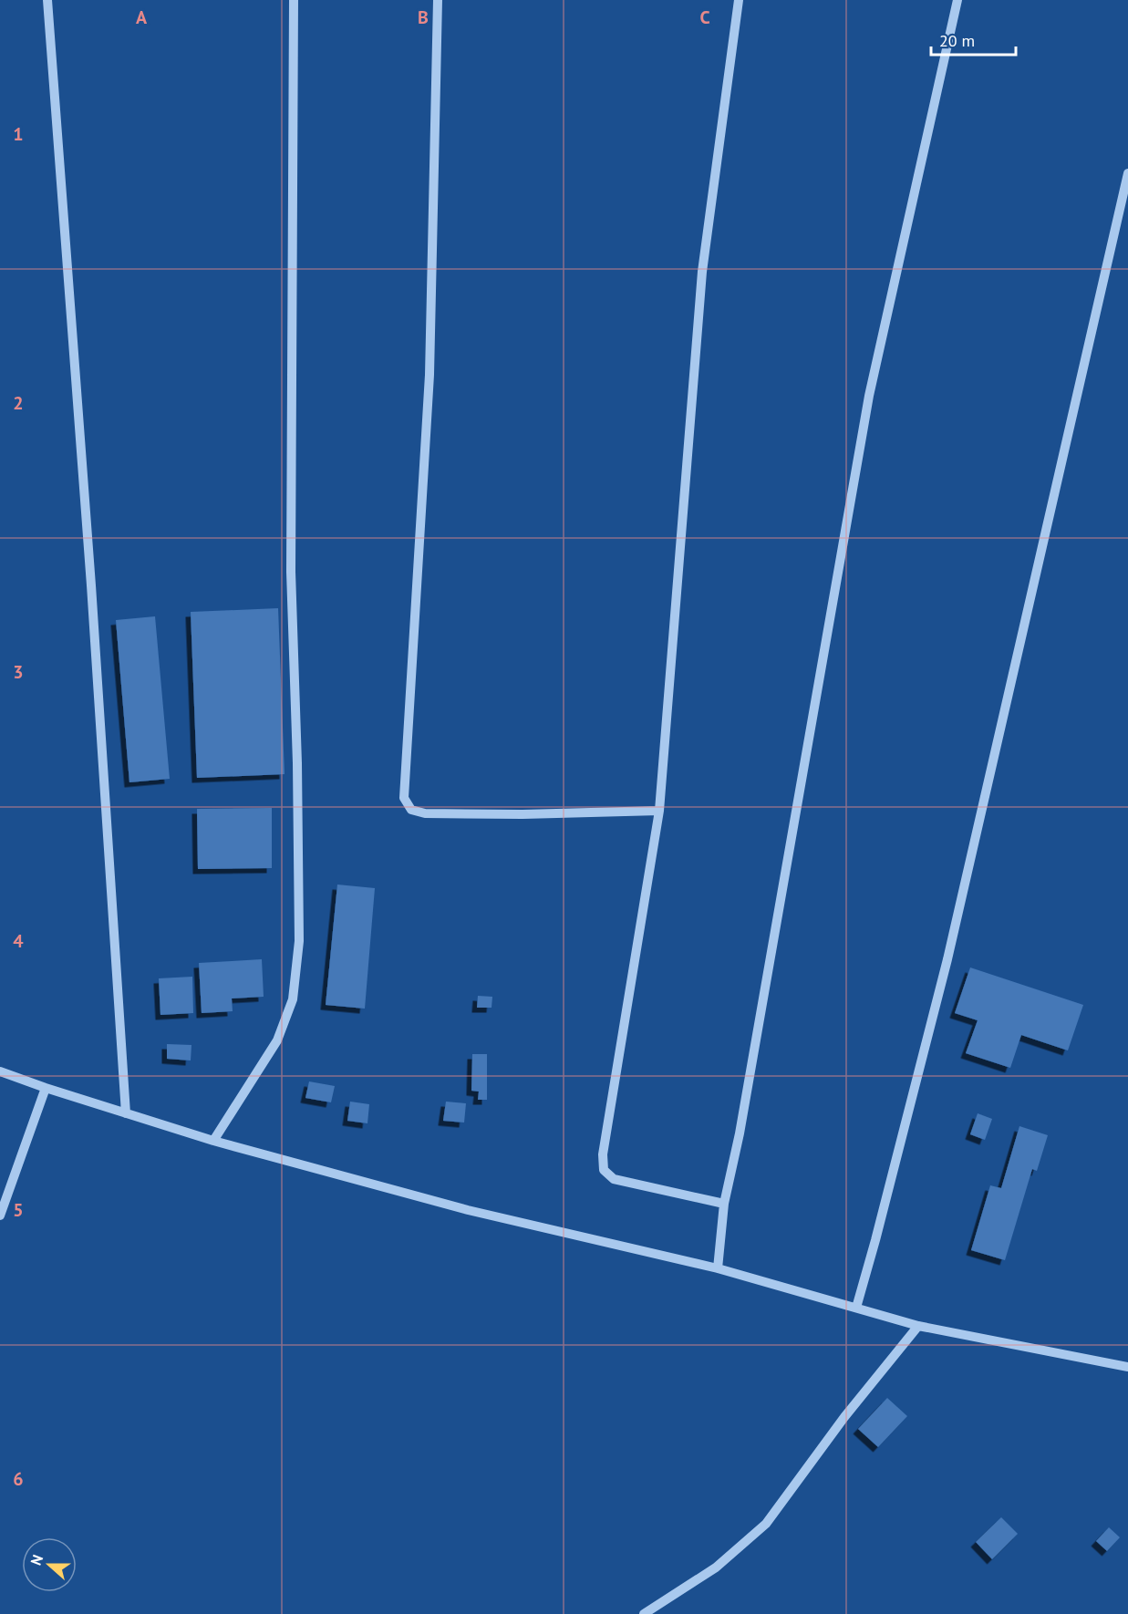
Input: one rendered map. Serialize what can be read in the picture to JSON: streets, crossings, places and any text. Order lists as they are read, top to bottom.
{
  "scale_bar": "20 m",
  "north": "left",
  "grid": {
    "columns": ["A", "B", "C"],
    "rows": [
      "1",
      "2",
      "3",
      "4",
      "5",
      "6"
    ]
  }
}
